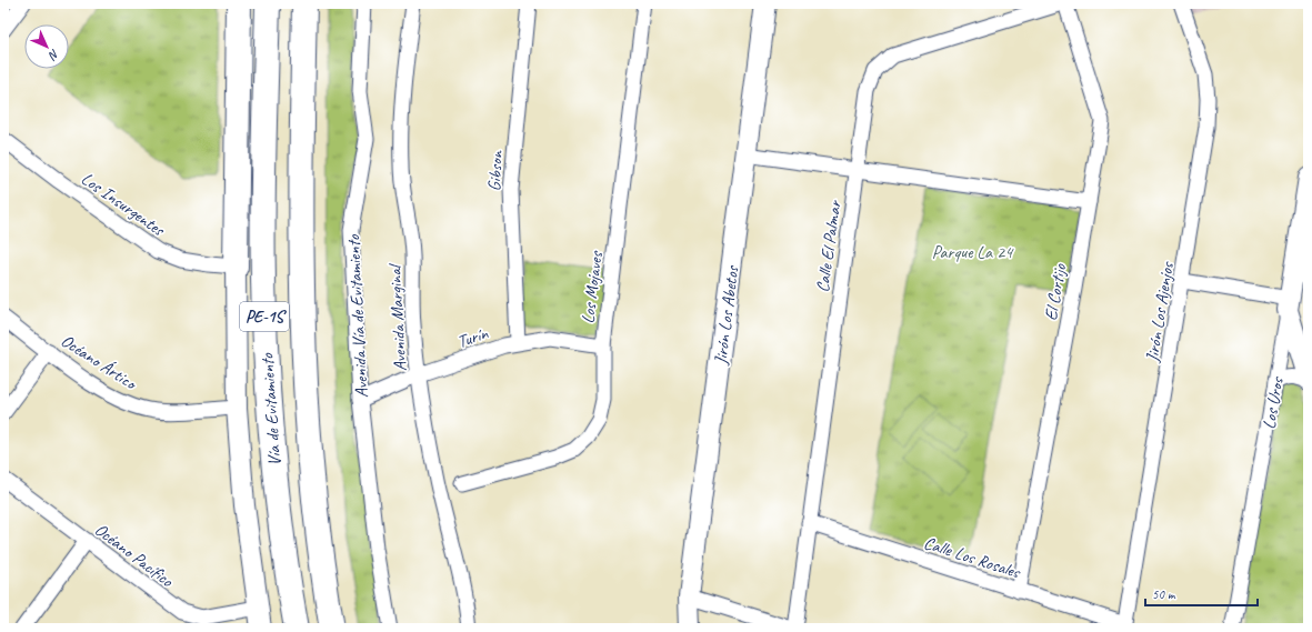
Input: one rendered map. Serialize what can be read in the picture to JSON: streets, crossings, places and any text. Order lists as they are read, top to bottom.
{
  "streets": {
    "highway": ["PE-1S", "Vía de Evitamiento"],
    "street": [
      "Gibson",
      "Los Insurgentes",
      "Calle El Palmar",
      "Los Mojaves",
      "El Cortijo",
      "Jirón Los Ajenjos",
      "Jirón Los Abetos",
      "Avenida Vía de Evitamiento",
      "Avenida Marginal",
      "Turín",
      "Océano Ártico",
      "Los Uros",
      "Océano Pacífico",
      "Calle Los Rosales"
    ]
  },
  "crossings": [
    ["Gibson", "Turín"],
    ["Calle El Palmar", "El Cortijo"],
    ["Calle El Palmar", "Calle Los Rosales"],
    ["Los Mojaves", "Turín"],
    ["El Cortijo", "Calle Los Rosales"],
    ["Jirón Los Ajenjos", "Calle Los Rosales"],
    ["Avenida Vía de Evitamiento", "Turín"],
    ["Avenida Marginal", "Turín"]
  ],
  "parks": ["Parque La 24"],
  "scale_bar": "50 m",
  "north": "bottom right"
}
